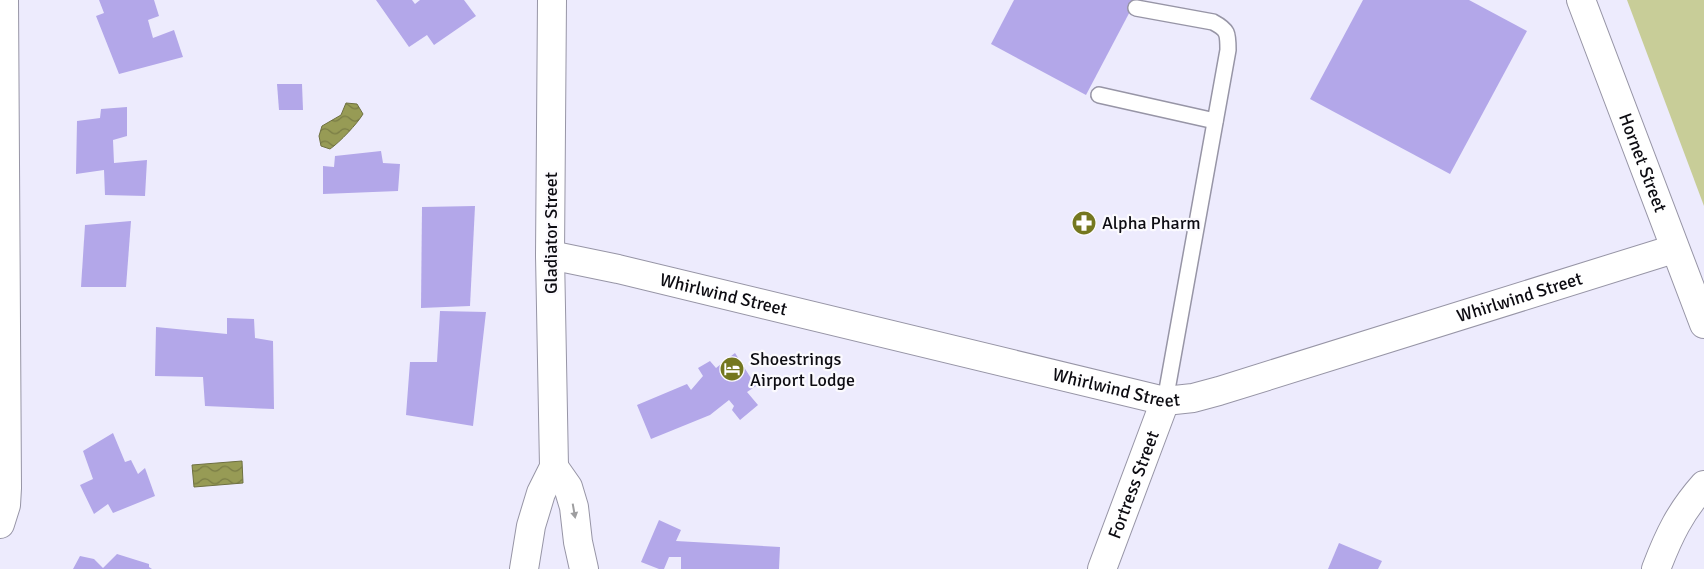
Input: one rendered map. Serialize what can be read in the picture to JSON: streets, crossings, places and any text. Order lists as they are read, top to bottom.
{
  "streets": {
    "street": [
      "Hornet Street",
      "Gladiator Street",
      "Whirlwind Street",
      "Fortress Street"
    ]
  },
  "crossings": [
    ["Hornet Street", "Whirlwind Street"],
    ["Gladiator Street", "Whirlwind Street"],
    ["Whirlwind Street", "Fortress Street"]
  ],
  "places": {
    "pharmacy": ["Alpha Pharm"],
    "hotel": ["Shoestrings Airport Lodge"]
  }
}
